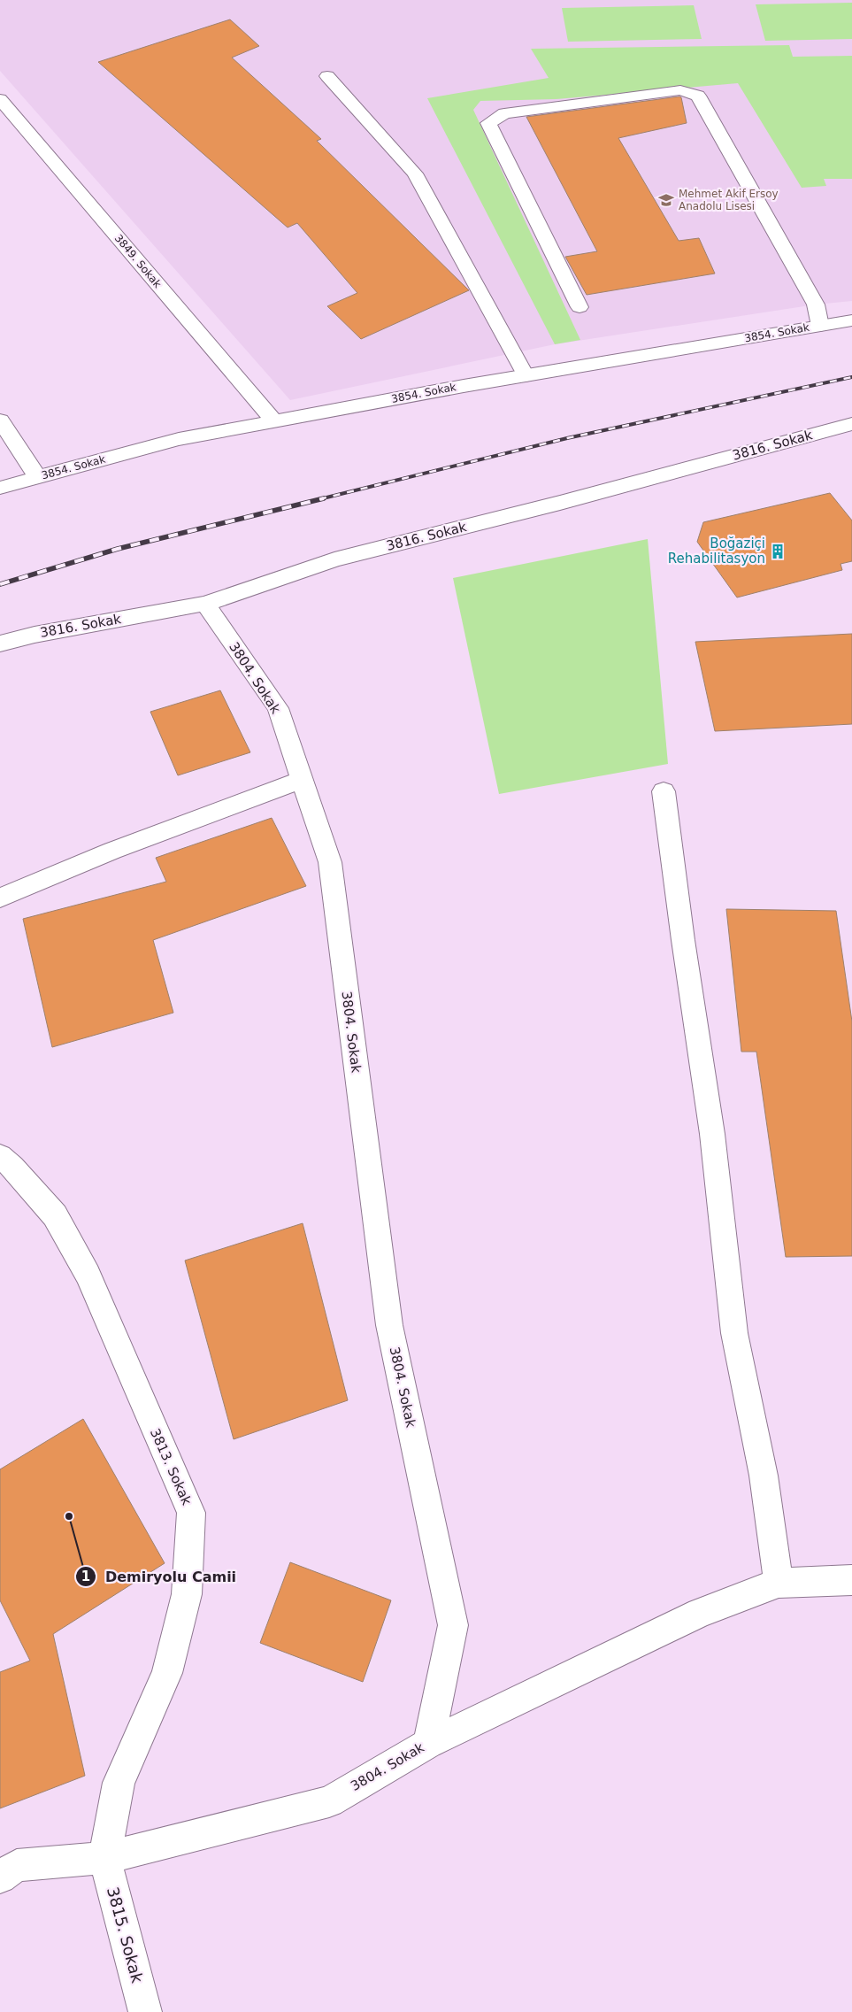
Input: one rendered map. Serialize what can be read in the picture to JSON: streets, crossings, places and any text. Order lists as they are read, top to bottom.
{
  "streets": {
    "street": [
      "3849. Sokak",
      "3854. Sokak",
      "3816. Sokak",
      "3804. Sokak",
      "3813. Sokak",
      "3815. Sokak"
    ]
  },
  "crossings": [
    ["3849. Sokak", "3854. Sokak"],
    ["3816. Sokak", "3804. Sokak"],
    ["3804. Sokak", "3813. Sokak"],
    ["3804. Sokak", "3815. Sokak"],
    ["3813. Sokak", "3815. Sokak"]
  ],
  "places": {
    "school or university": ["Mehmet Akif Ersoy Anadolu Lisesi"],
    "building": ["Boğaziçi Rehabilitasyon"],
    "other": ["Demiryolu Camii"]
  }
}
